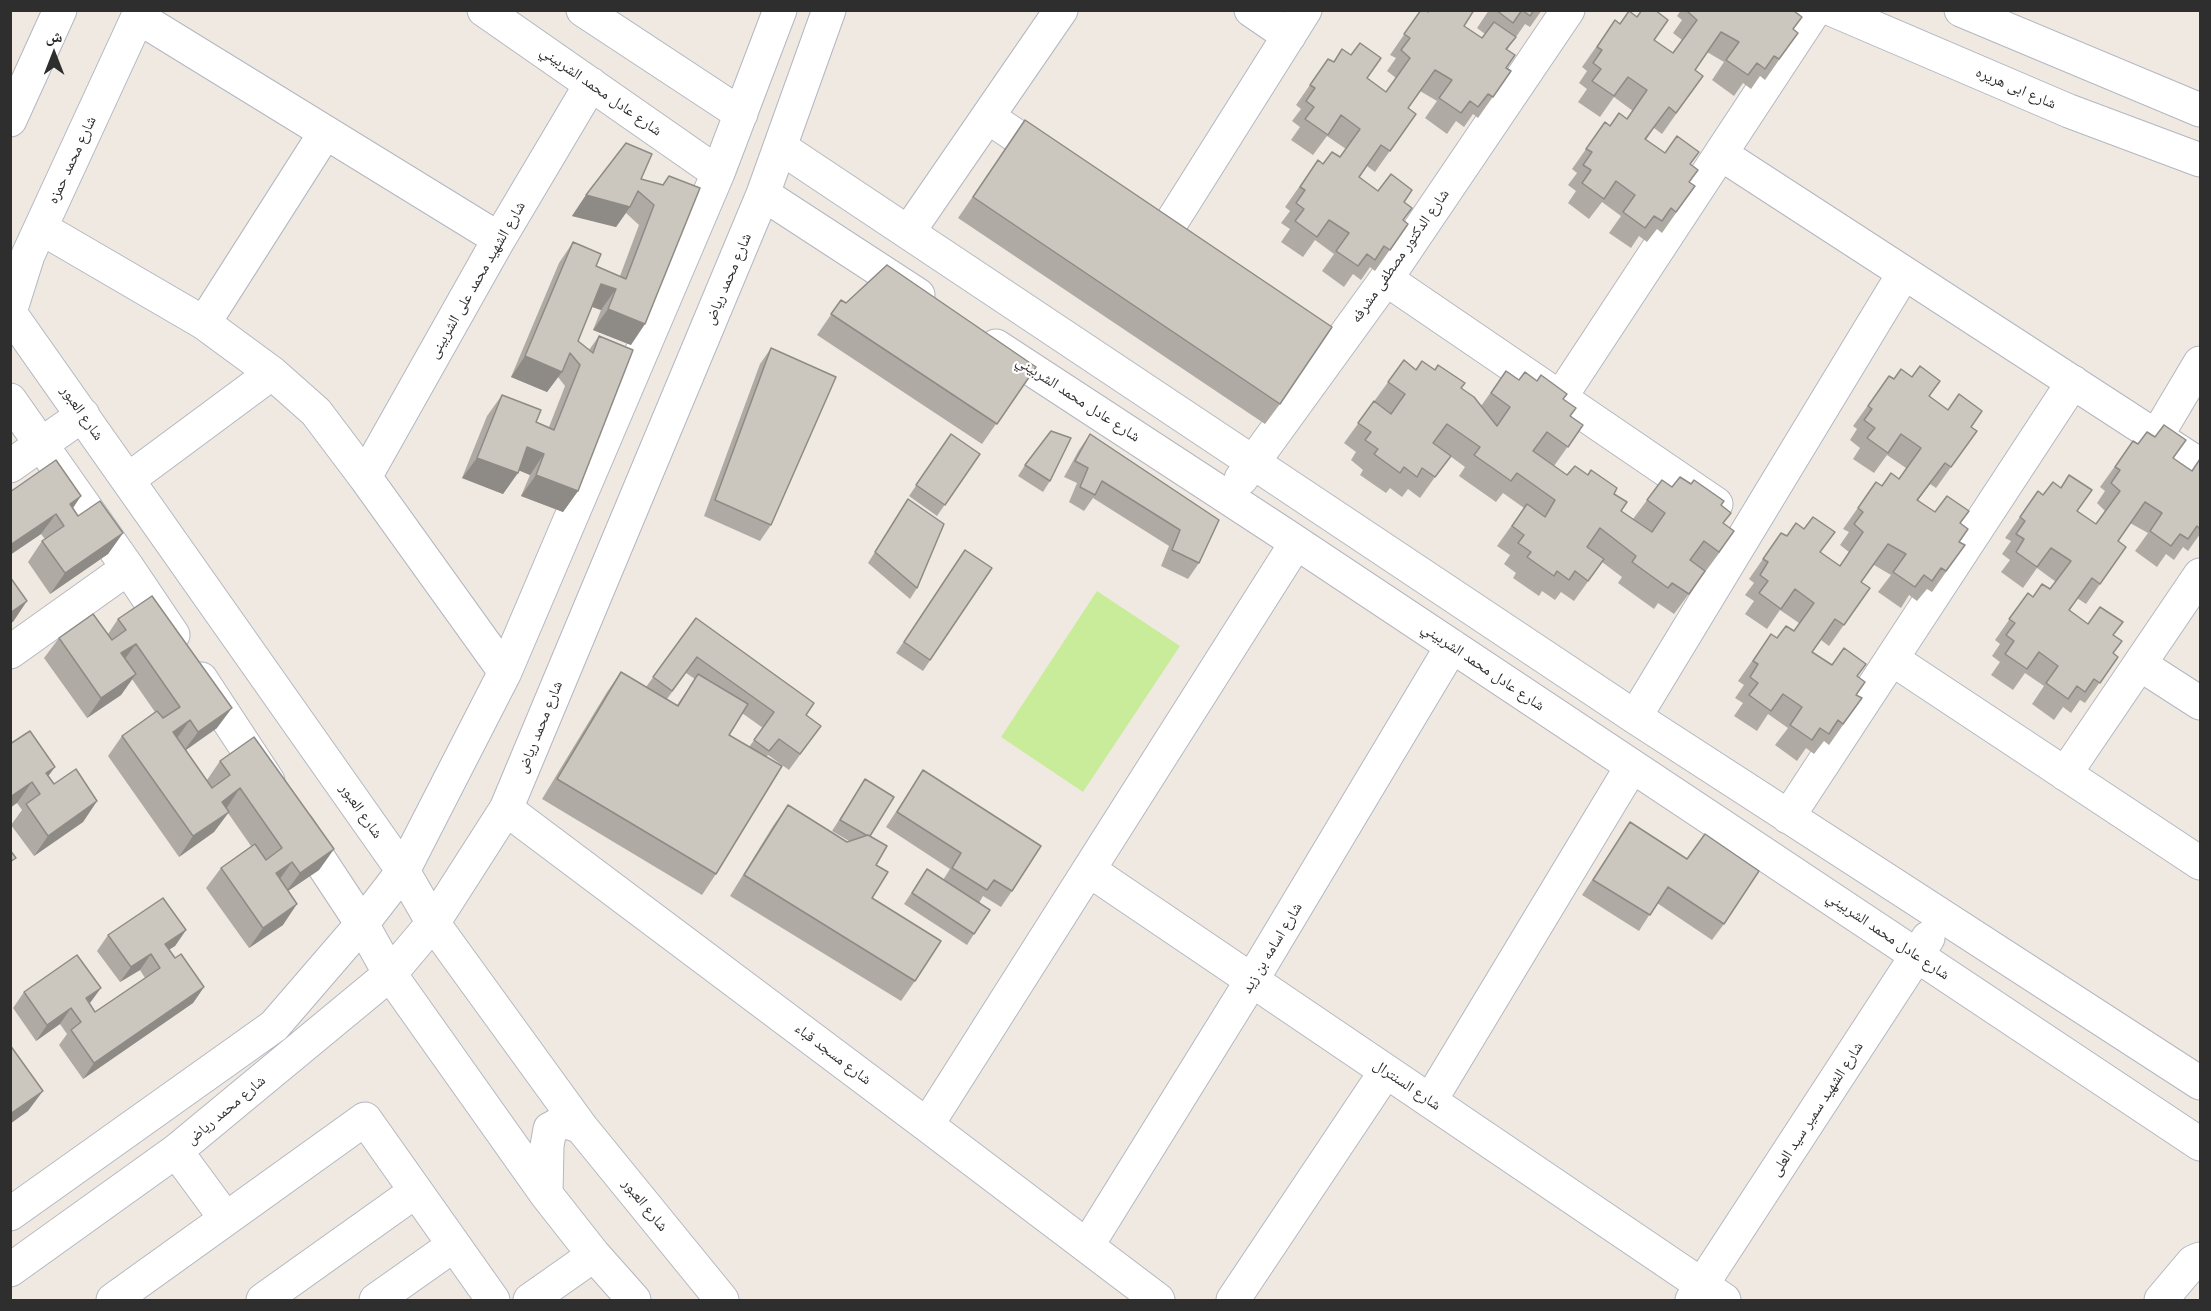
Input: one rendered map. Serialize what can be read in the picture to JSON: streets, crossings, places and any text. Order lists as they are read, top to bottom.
{
  "streets": {
    "street": [
      "شارع ابى هريره",
      "شارع عادل محمد الشربيني",
      "شارع محمد حمزه",
      "شارع الدكتور مصطفى مشرفه",
      "شارع محمد رياض",
      "شارع الشهيد محمد على الشربينى",
      "شارع العبور",
      "شارع اسامه بن زيد",
      "شارع مسجد قباء",
      "شارع السنترال",
      "شارع الشهيد سمير سيد العلى"
    ]
  },
  "crossings": [
    ["شارع عادل محمد الشربيني", "شارع الدكتور مصطفى مشرفه"],
    ["شارع عادل محمد الشربيني", "شارع الشهيد محمد على الشربينى"],
    ["شارع عادل محمد الشربيني", "شارع اسامه بن زيد"],
    ["شارع عادل محمد الشربيني", "شارع الشهيد سمير سيد العلى"],
    ["شارع محمد حمزه", "شارع العبور"],
    ["شارع محمد رياض", "شارع العبور"],
    ["شارع محمد رياض", "شارع مسجد قباء"],
    ["شارع اسامه بن زيد", "شارع مسجد قباء"],
    ["شارع اسامه بن زيد", "شارع السنترال"],
    ["شارع السنترال", "شارع الشهيد سمير سيد العلى"]
  ],
  "north": "top"
}
